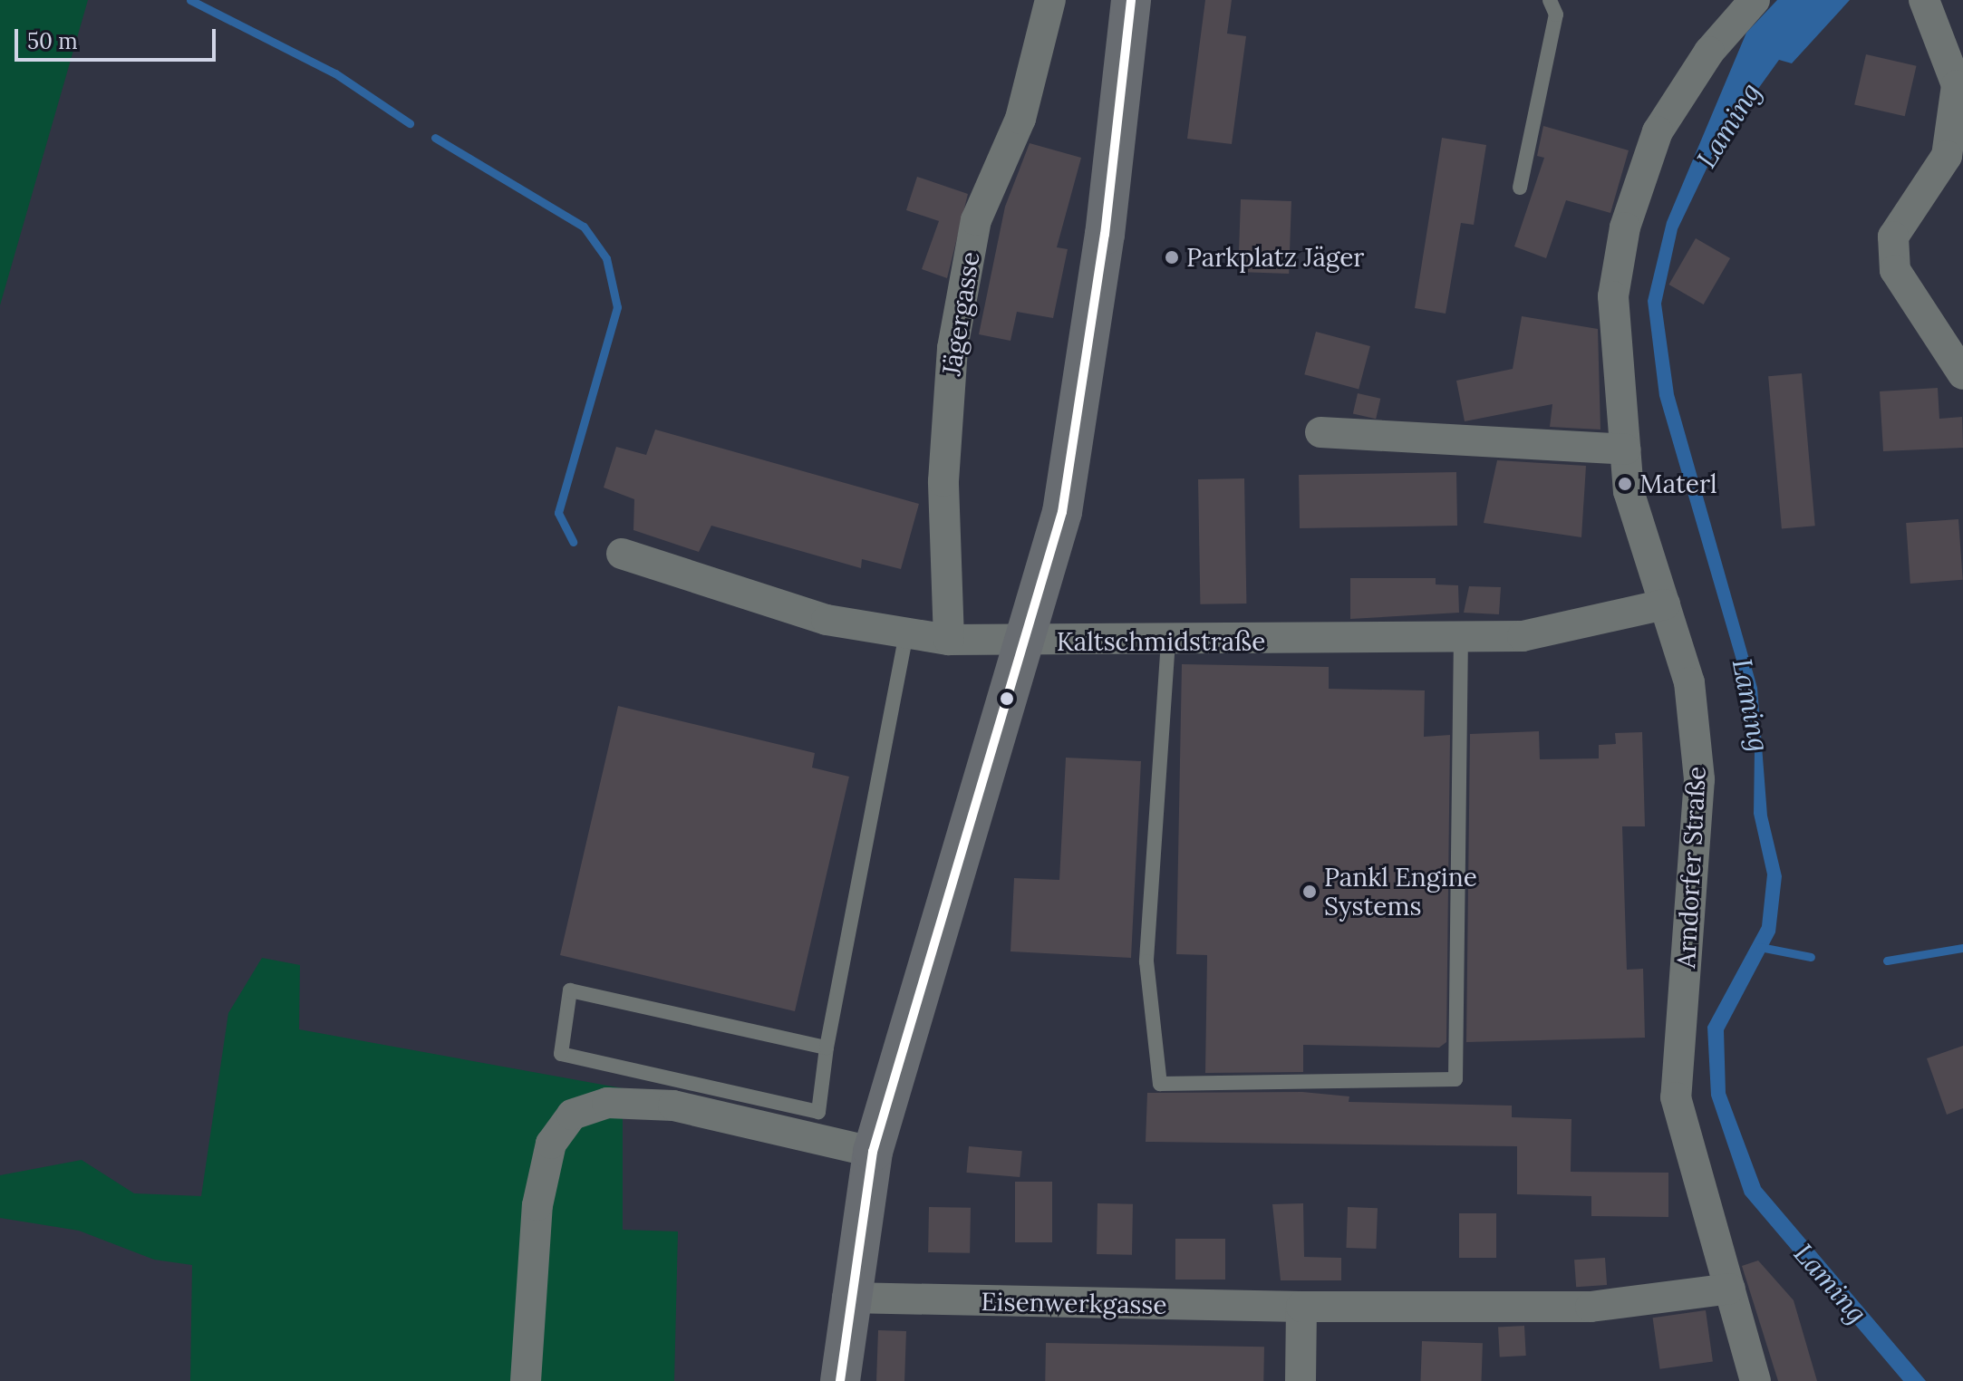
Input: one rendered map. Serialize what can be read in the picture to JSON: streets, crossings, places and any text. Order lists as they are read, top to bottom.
{
  "streets": {
    "street": [
      "Jägergasse",
      "Kaltschmidstraße",
      "Arndorfer Straße",
      "Eisenwerkgasse"
    ]
  },
  "crossings": [
    ["Jägergasse", "Kaltschmidstraße"],
    ["Kaltschmidstraße", "Arndorfer Straße"],
    ["Arndorfer Straße", "Eisenwerkgasse"]
  ],
  "water": ["Laming"],
  "places": ["Parkplatz Jäger", "Materl", "Pankl Engine Systems"],
  "scale_bar": "50 m"
}
